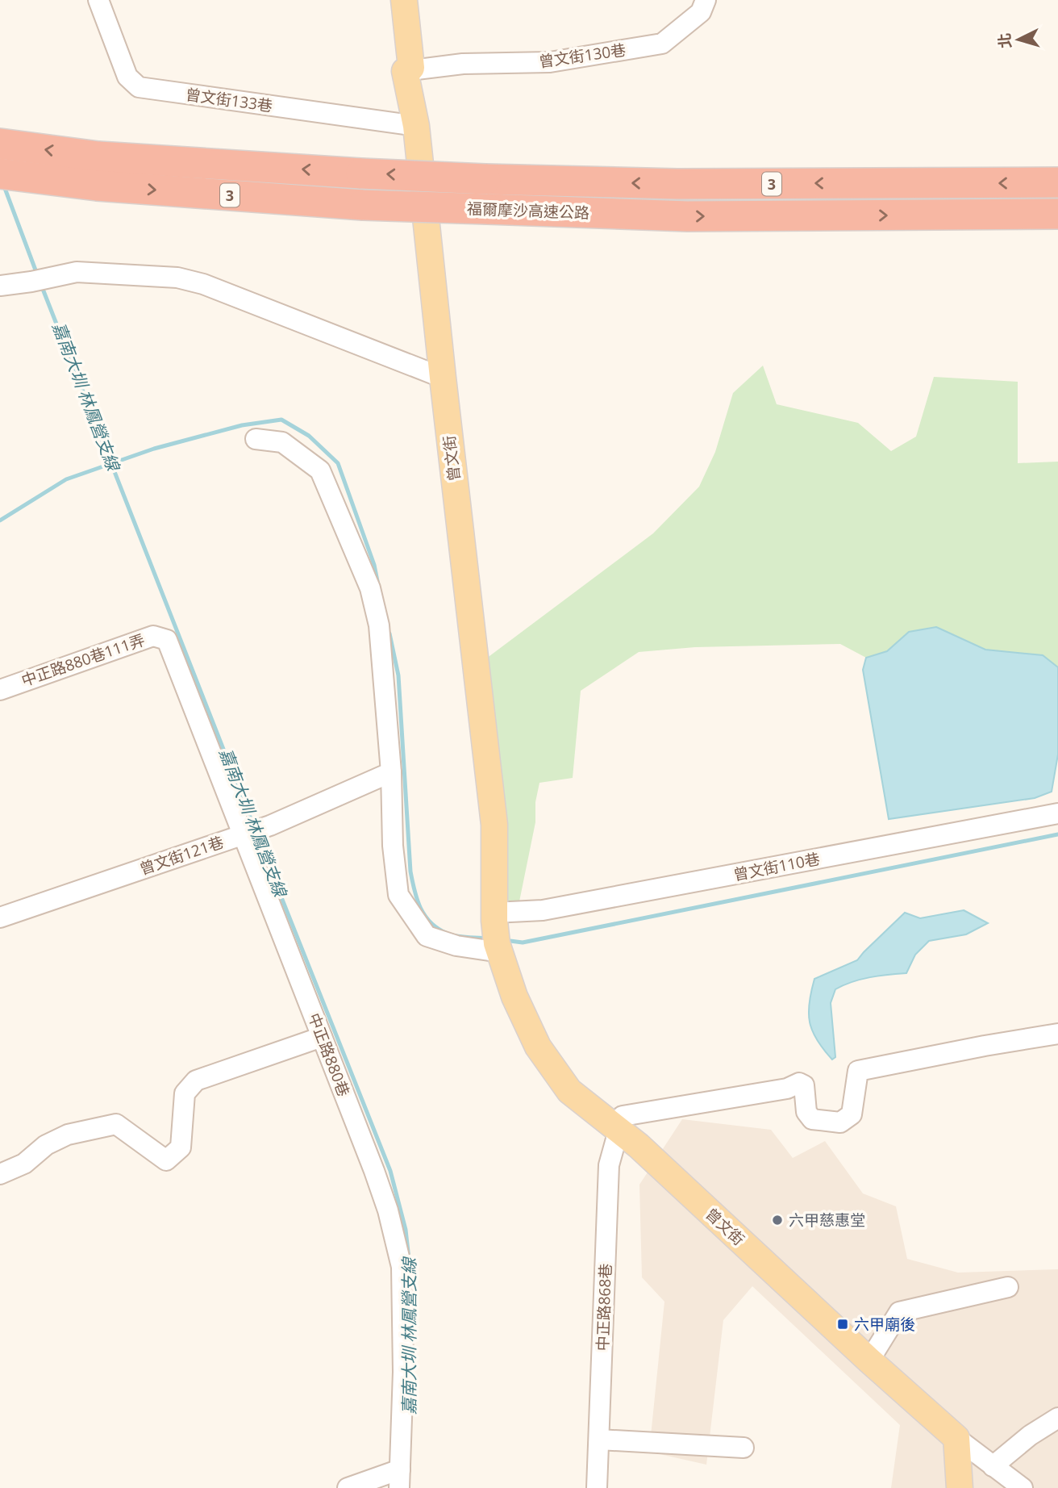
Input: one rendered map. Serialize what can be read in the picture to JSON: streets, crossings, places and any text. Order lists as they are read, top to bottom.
{
  "streets": {
    "highway": ["3", "福爾摩沙高速公路"],
    "main road": ["曾文街"],
    "street": [
      "曾文街130巷",
      "曾文街133巷",
      "中正路880巷111弄",
      "曾文街121巷",
      "曾文街110巷",
      "中正路880巷",
      "中正路868巷"
    ]
  },
  "crossings": [
    ["曾文街130巷", "曾文街"],
    ["曾文街133巷", "曾文街"],
    ["曾文街", "曾文街110巷"],
    ["曾文街", "中正路868巷"],
    ["中正路880巷111弄", "中正路880巷"],
    ["曾文街121巷", "中正路880巷"]
  ],
  "water": ["嘉南大圳 林鳳營支線"],
  "places": {
    "other": ["六甲慈惠堂"],
    "transit": ["六甲廟後"]
  },
  "north": "left"
}
